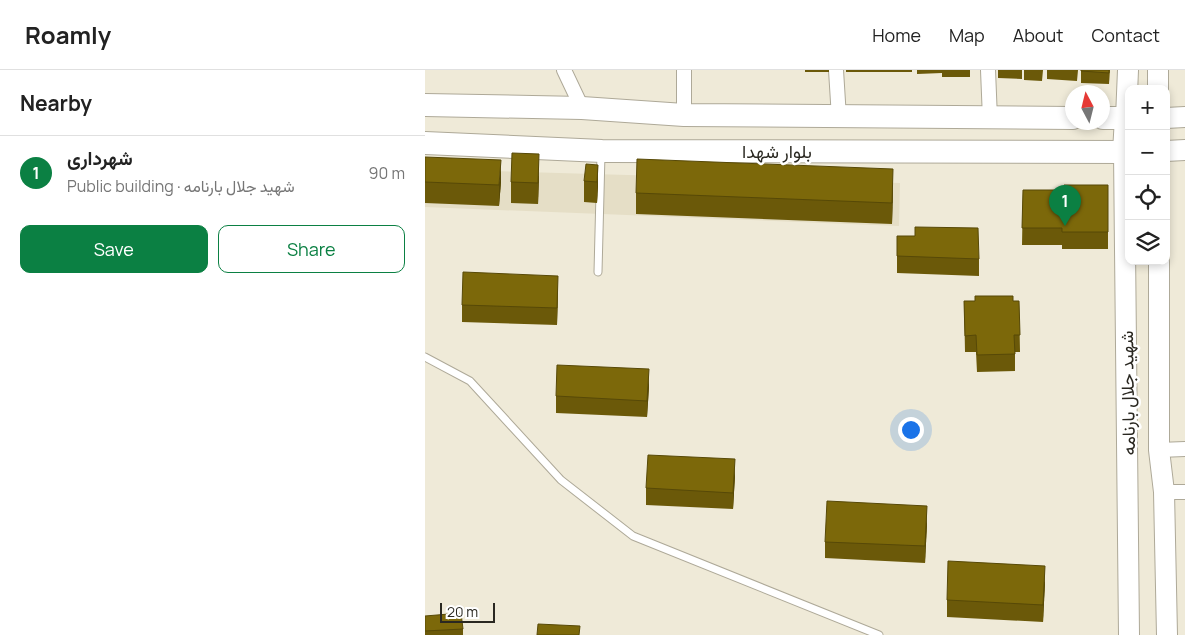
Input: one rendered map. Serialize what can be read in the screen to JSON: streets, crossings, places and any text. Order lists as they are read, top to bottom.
{
  "streets": {
    "main road": ["بلوار شهدا"],
    "street": ["شهید جلال بارنامه"]
  },
  "scale_bar": "20 m",
  "north": "top",
  "page": {
    "header": "Roamly",
    "nav": [
      "Home",
      "Map",
      "About",
      "Contact"
    ],
    "heading": "Nearby",
    "map_buttons": ["+", "−"],
    "list": [
      {
        "mark": "1",
        "name": "شهرداری",
        "note": "Public building · شهید جلال بارنامه",
        "value": "90 m"
      }
    ],
    "pins": "1",
    "buttons": ["Save", "Share"],
    "scale": "20 m"
  }
}
